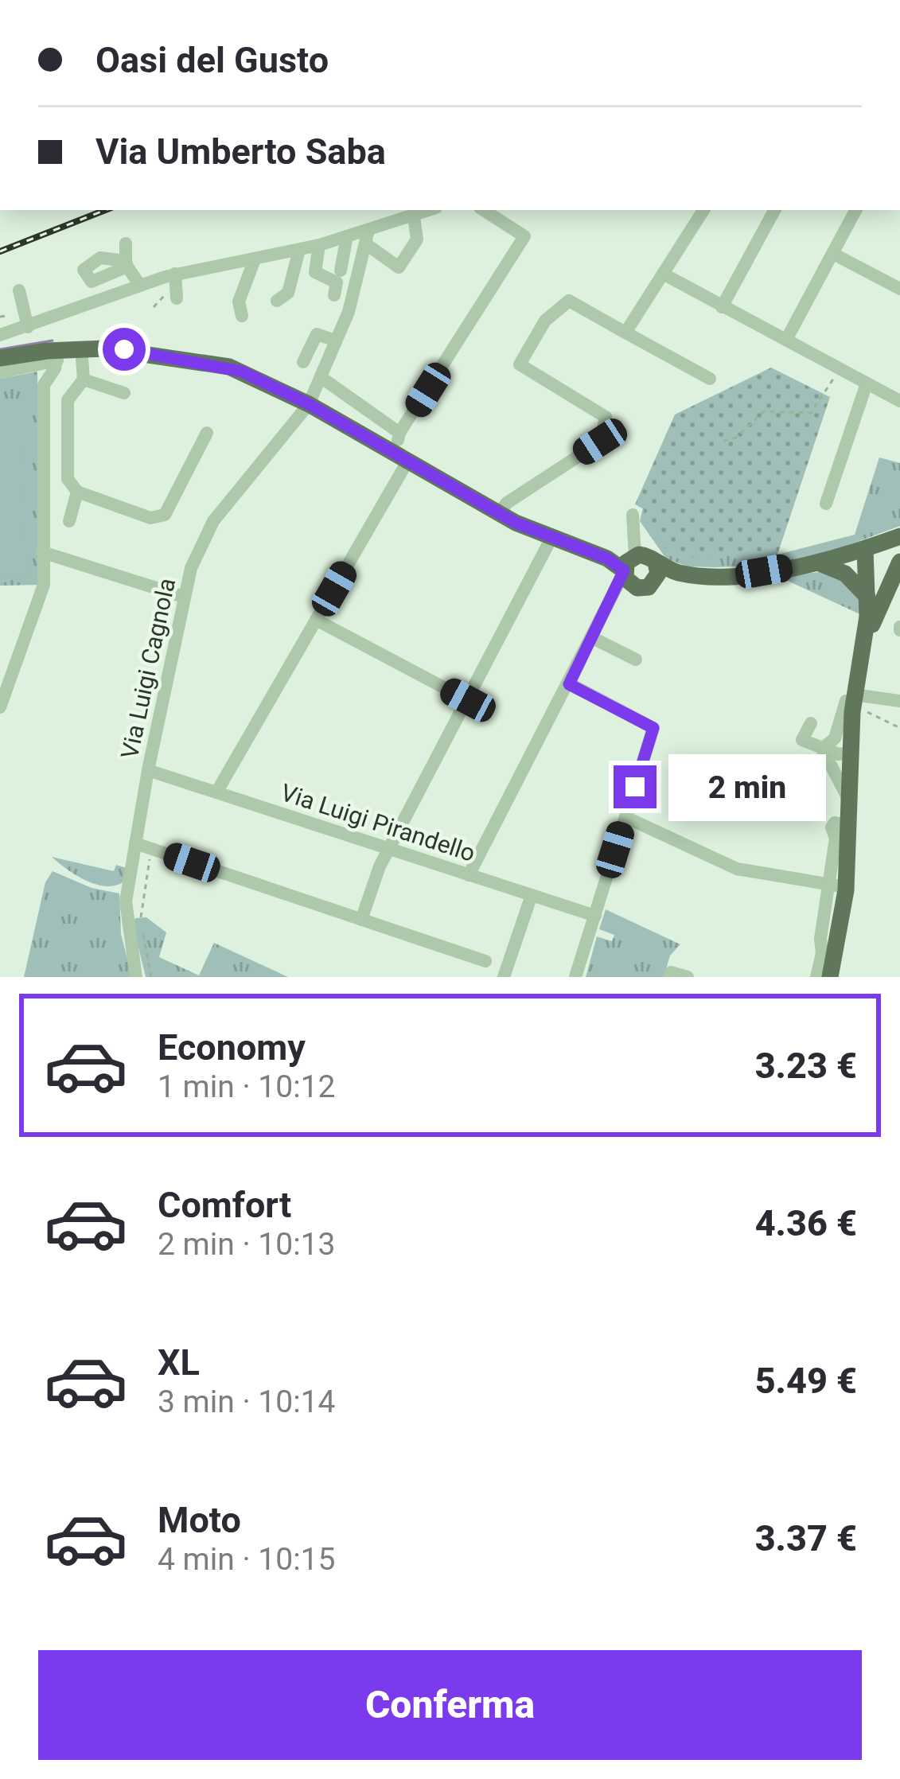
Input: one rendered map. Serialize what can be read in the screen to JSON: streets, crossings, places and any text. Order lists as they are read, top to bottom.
{
  "streets": {
    "street": ["Via Luigi Cagnola", "Via Luigi Pirandello"]
  },
  "crossings": [
    ["Via Luigi Cagnola", "Via Luigi Pirandello"]
  ],
  "page": {
    "banner": ["Oasi del Gusto", "Via Umberto Saba"],
    "bubble": "2 min",
    "list": [
      {
        "name": "Economy",
        "note": "1 min · 10:12",
        "value": "3.23 €"
      },
      {
        "name": "Comfort",
        "note": "2 min · 10:13",
        "value": "4.36 €"
      },
      {
        "name": "XL",
        "note": "3 min · 10:14",
        "value": "5.49 €"
      },
      {
        "name": "Moto",
        "note": "4 min · 10:15",
        "value": "3.37 €"
      }
    ],
    "buttons": "Conferma"
  }
}
